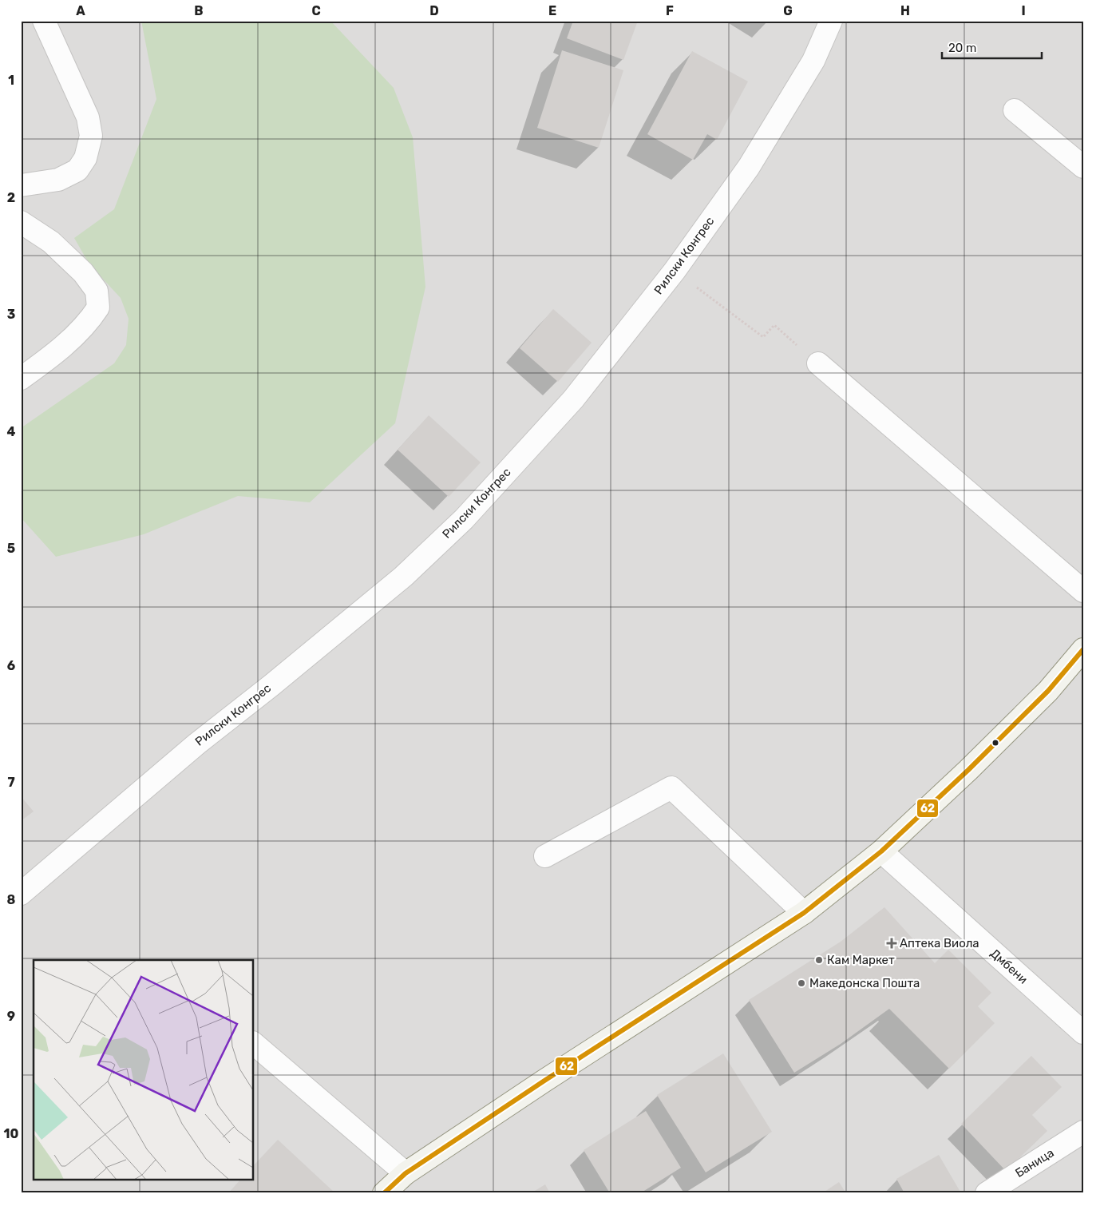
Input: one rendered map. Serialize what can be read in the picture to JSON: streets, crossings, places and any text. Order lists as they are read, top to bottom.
{
  "streets": {
    "street": ["Рилски Конгрес", "Дмбени", "Баница"]
  },
  "places": {
    "health": ["Аптека Виола"],
    "other": ["Кам Маркет", "Македонска Пошта"]
  },
  "lines": ["transit line 62"],
  "scale_bar": "20 m",
  "grid": {
    "columns": [
      "A",
      "B",
      "C",
      "D",
      "E",
      "F",
      "G",
      "H",
      "I"
    ],
    "rows": [
      "1",
      "2",
      "3",
      "4",
      "5",
      "6",
      "7",
      "8",
      "9",
      "10"
    ]
  }
}
